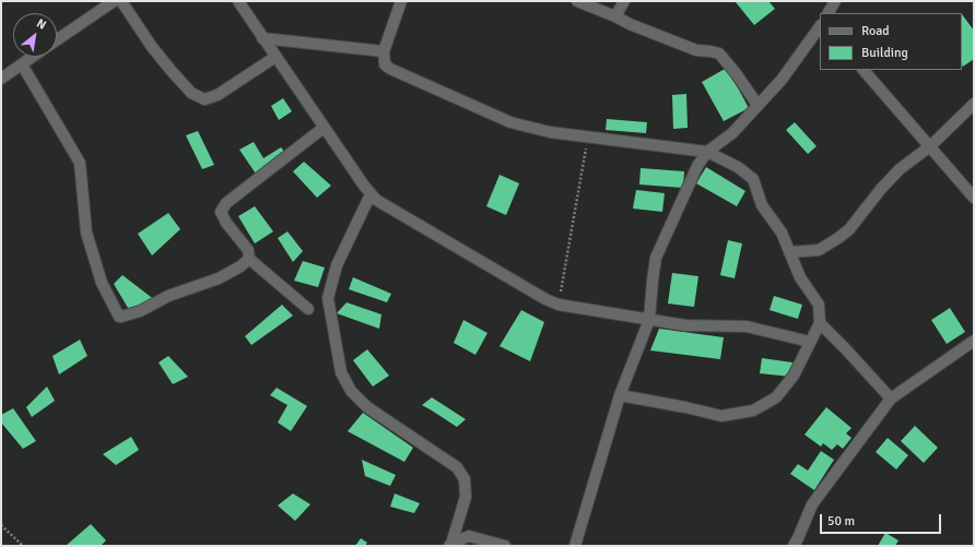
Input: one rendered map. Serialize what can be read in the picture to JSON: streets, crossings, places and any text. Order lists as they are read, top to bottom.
{
  "legend": ["Road", "Building"],
  "scale_bar": "50 m",
  "north": "top right"
}
